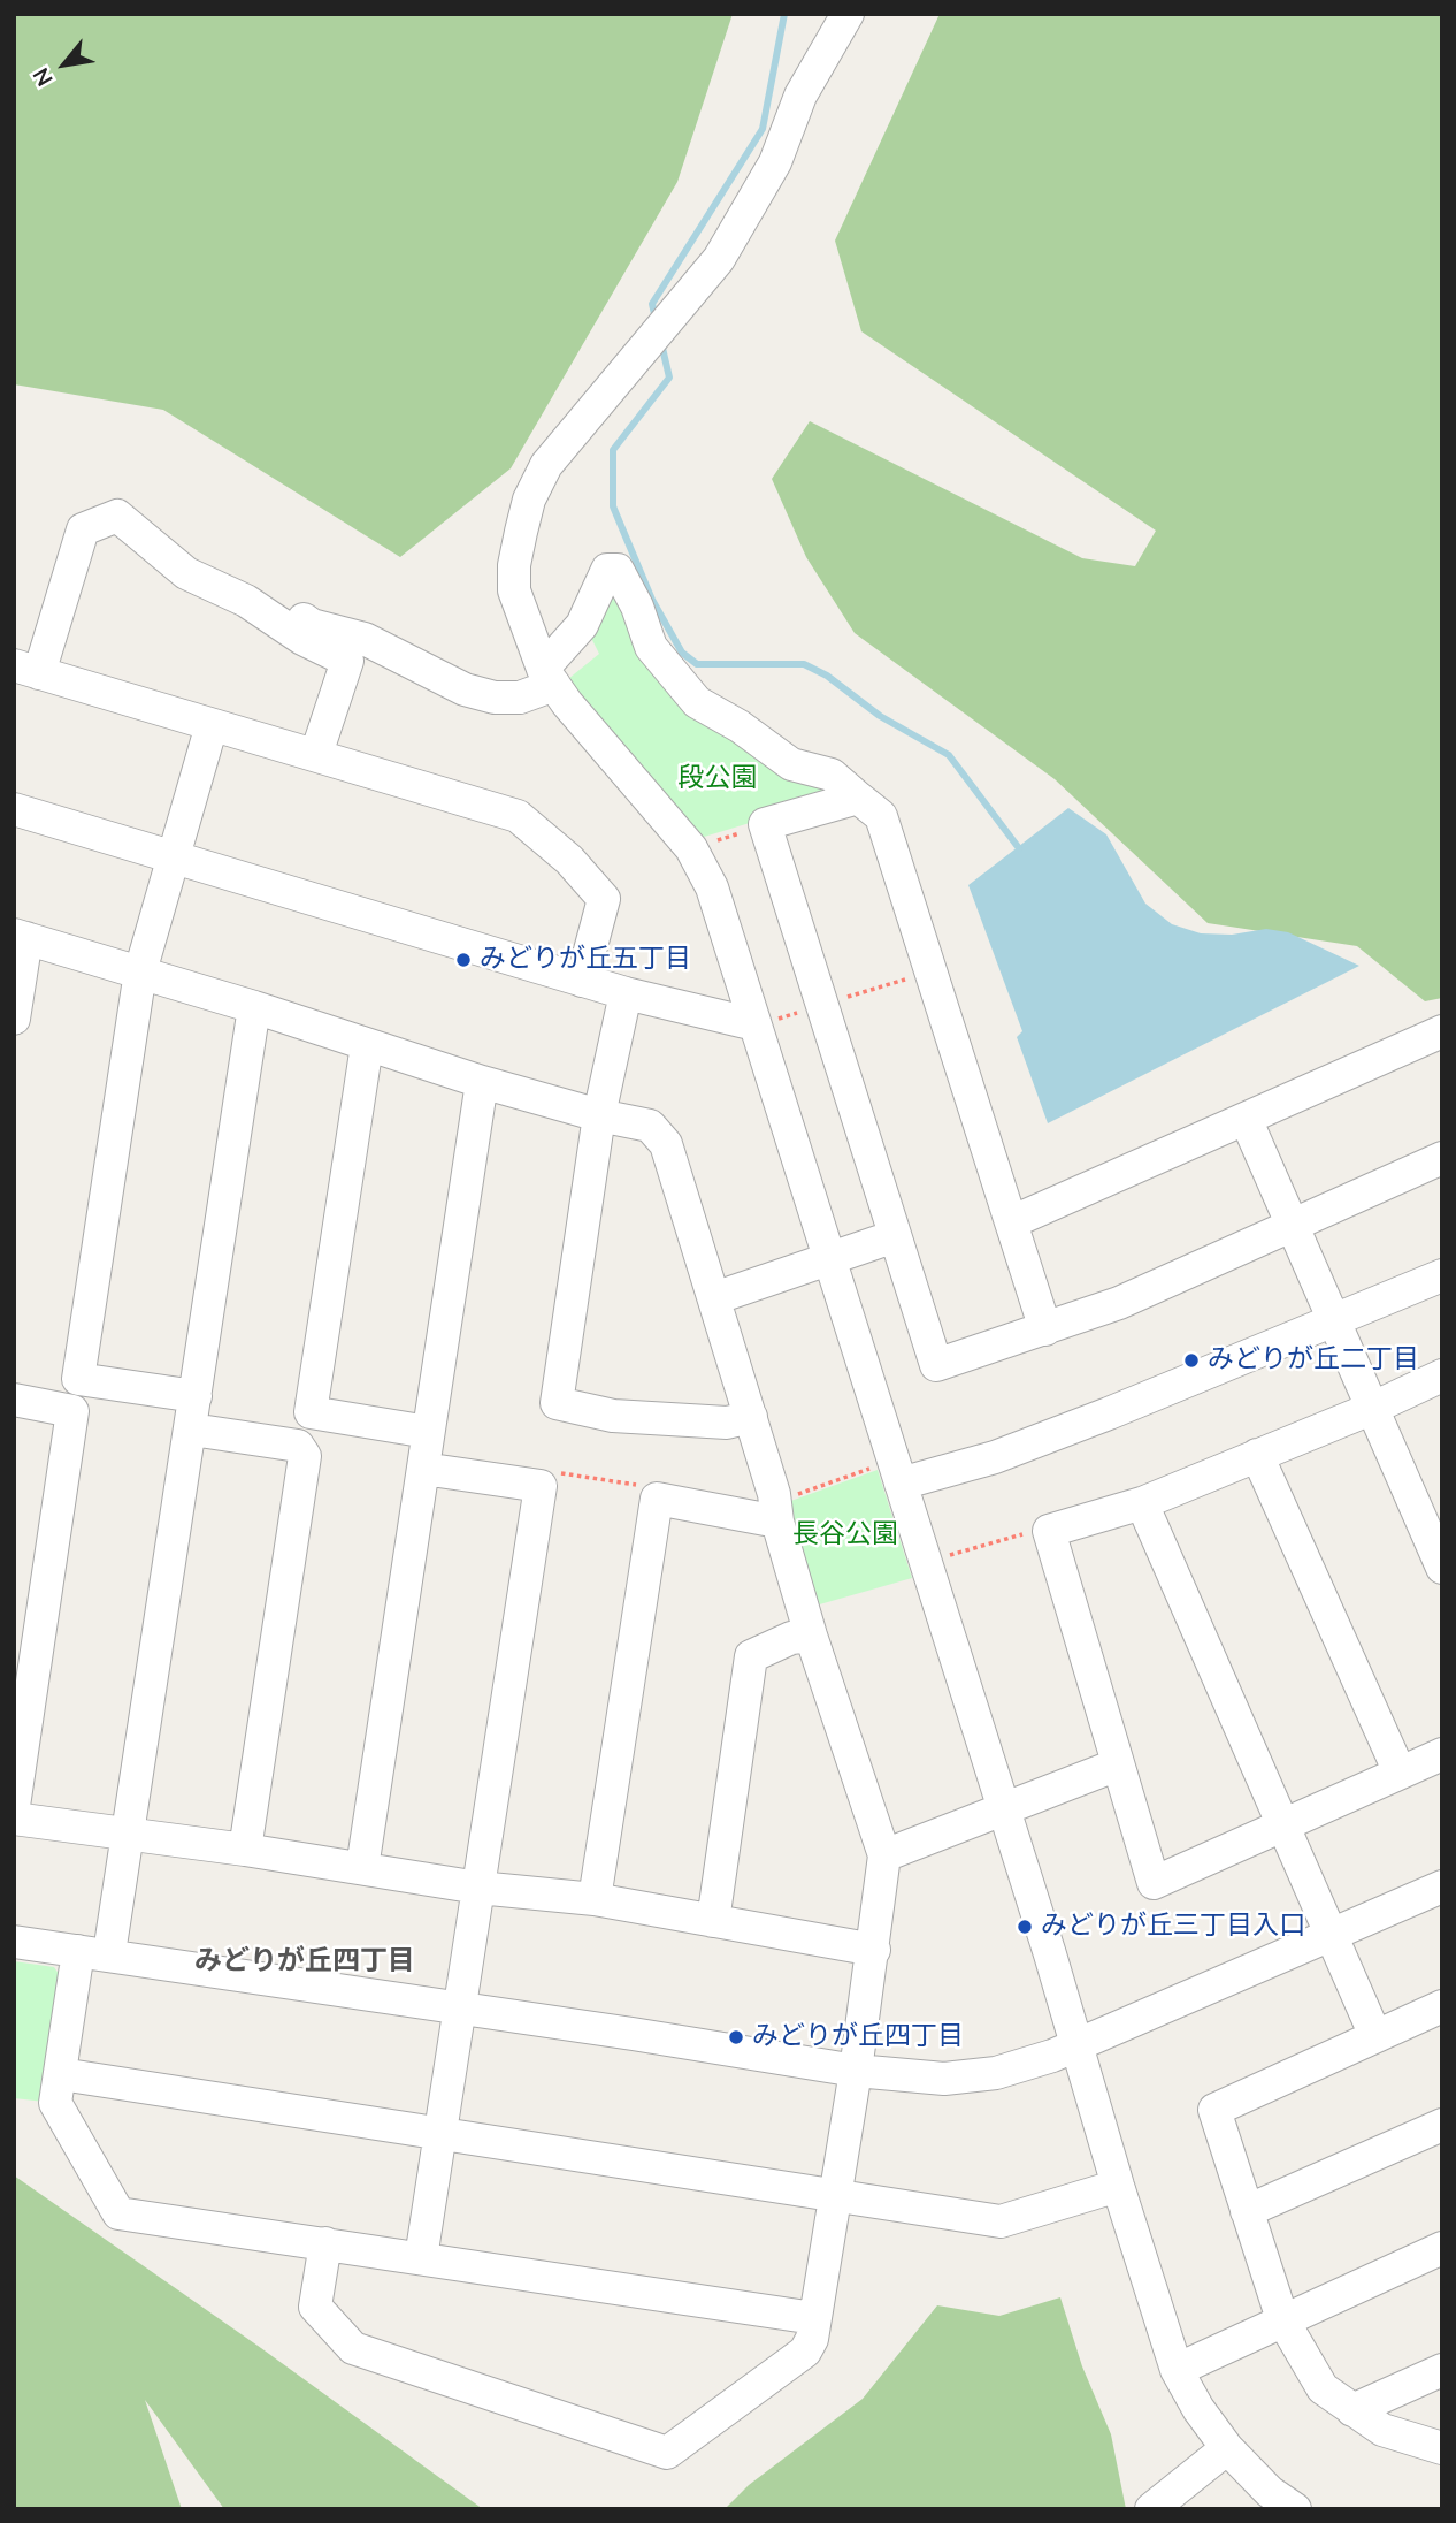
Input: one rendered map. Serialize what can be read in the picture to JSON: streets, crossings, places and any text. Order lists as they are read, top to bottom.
{
  "districts": ["みどりが丘四丁目"],
  "parks": ["段公園", "長谷公園"],
  "places": [
    "みどりが丘五丁目",
    "みどりが丘二丁目",
    "みどりが丘三丁目入口",
    "みどりが丘四丁目"
  ],
  "north": "bottom left"
}
